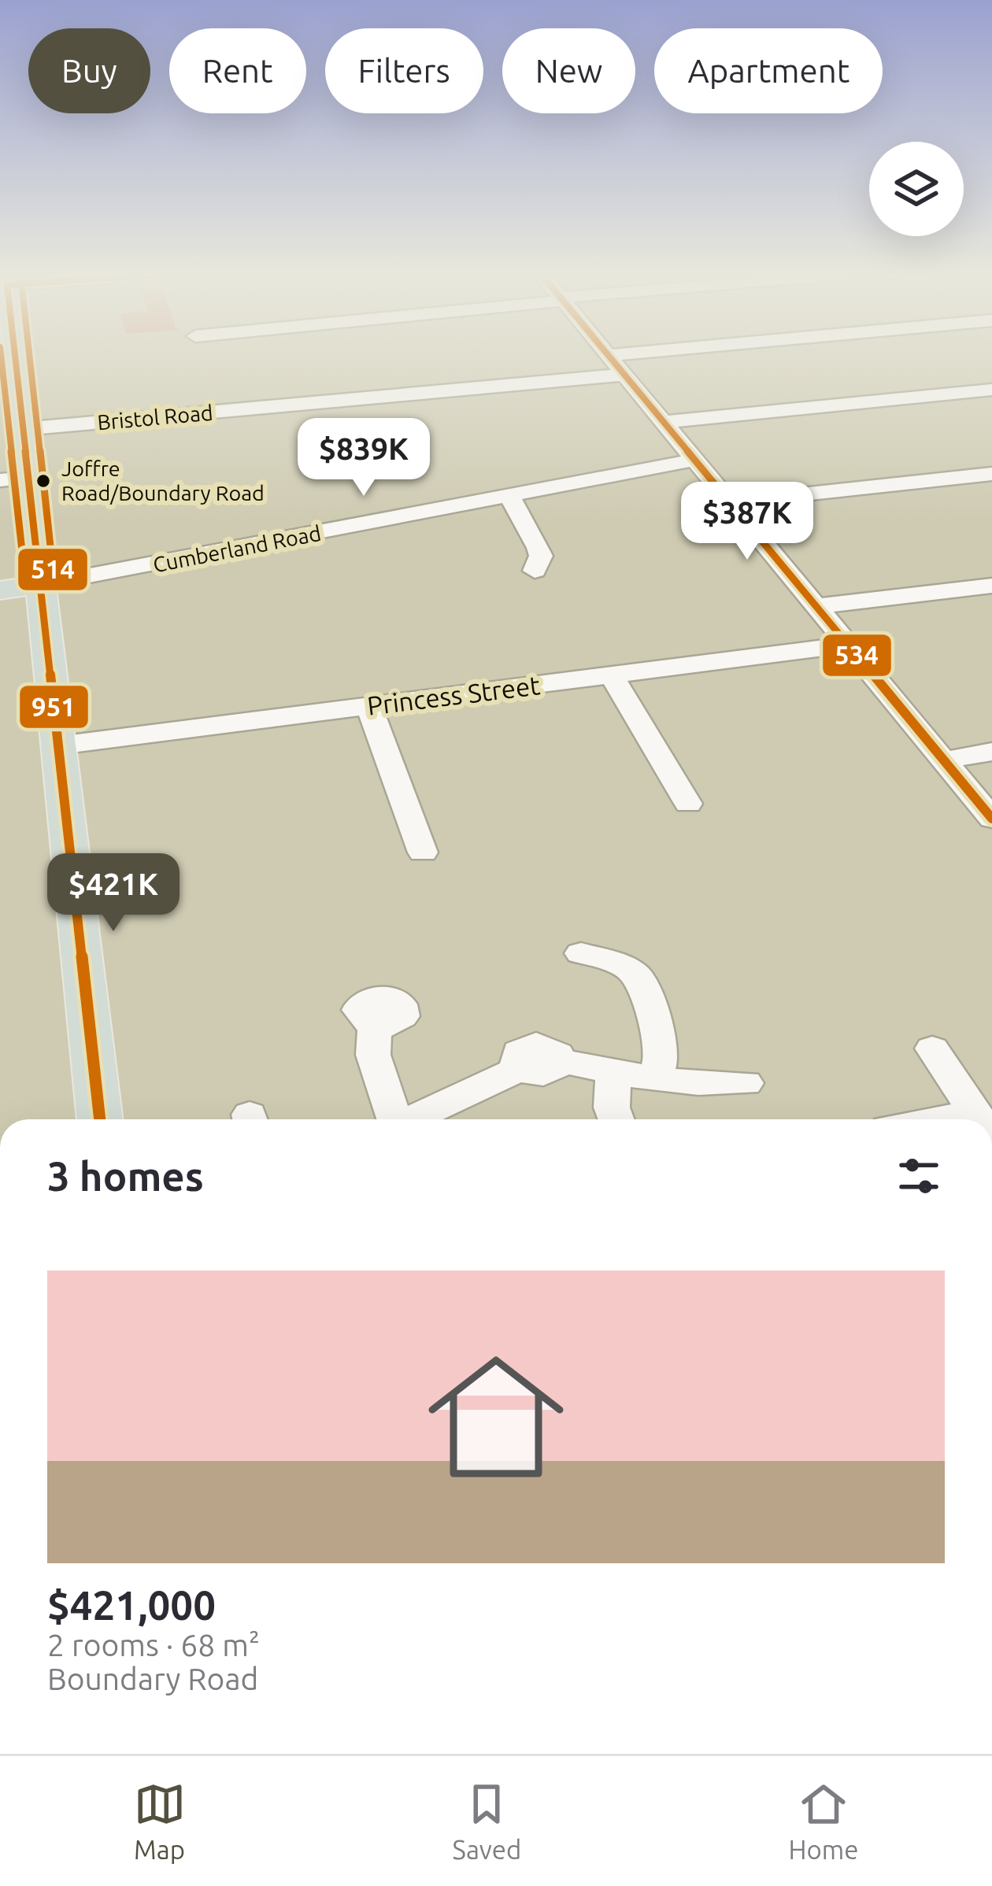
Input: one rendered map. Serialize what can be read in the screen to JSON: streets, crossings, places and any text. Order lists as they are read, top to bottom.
{
  "streets": {
    "main road": ["Cumberland Road"],
    "street": ["Bristol Road", "Princess Street"]
  },
  "places": ["Joffre Road/Boundary Road"],
  "lines": ["transit line 951", "transit line 534", "transit line 514"],
  "page": {
    "chip": [
      "Buy",
      "Rent",
      "Filters",
      "New",
      "Apartment"
    ],
    "price": ["$839K", "$387K", "$421K"],
    "heading": "3 homes",
    "list": [
      {
        "name": "$421,000",
        "note": "2 rooms · 68 m² · Boundary Road"
      }
    ],
    "tabs": ["Map", "Saved", "Home"]
  }
}
